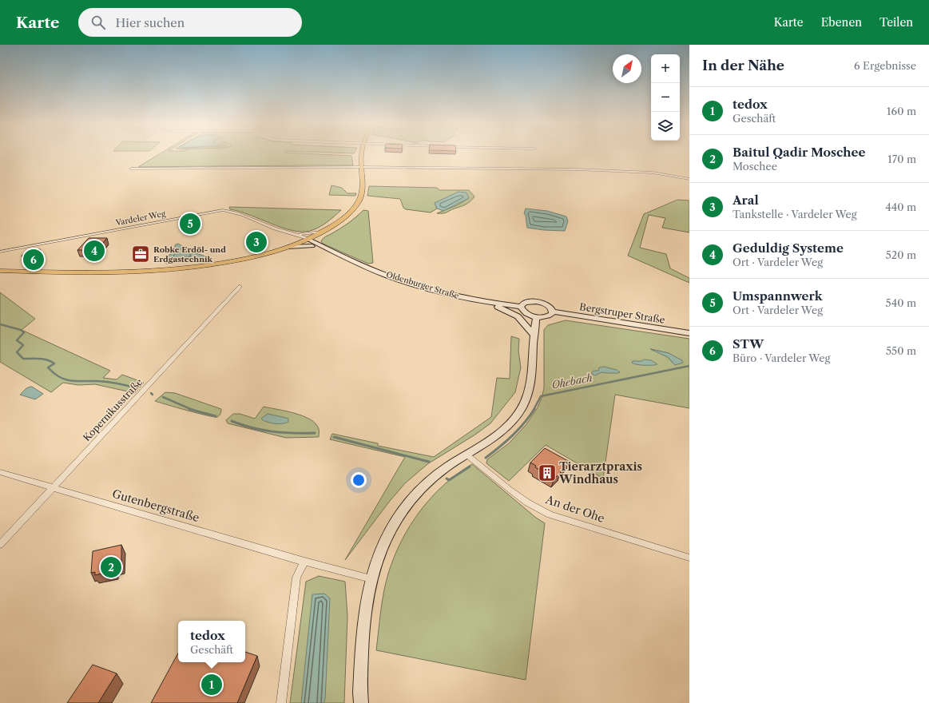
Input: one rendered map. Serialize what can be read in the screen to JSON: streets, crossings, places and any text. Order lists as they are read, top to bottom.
{
  "streets": {
    "main road": ["Oldenburger Straße", "Bergstruper Straße"],
    "street": [
      "Vardeler Weg",
      "Kopernikusstraße",
      "Gutenbergstraße",
      "An der Ohe"
    ]
  },
  "crossings": [
    ["Vardeler Weg", "Oldenburger Straße"],
    ["Kopernikusstraße", "Gutenbergstraße"]
  ],
  "water": ["Ohebach"],
  "places": {
    "office": ["Robke Erdöl- und Erdgastechnik"],
    "building": ["Tierarztpraxis Windhaus"]
  },
  "north": "top right",
  "page": {
    "header": "Karte",
    "search": "Hier suchen",
    "nav": ["Karte", "Ebenen", "Teilen"],
    "heading": ["In der Nähe", "6 Ergebnisse"],
    "map_buttons": ["+", "−"],
    "list": [
      {
        "mark": "1",
        "name": "tedox",
        "note": "Geschäft",
        "value": "160 m"
      },
      {
        "mark": "2",
        "name": "Baitul Qadir Moschee",
        "note": "Moschee",
        "value": "170 m"
      },
      {
        "mark": "3",
        "name": "Aral",
        "note": "Tankstelle · Vardeler Weg",
        "value": "440 m"
      },
      {
        "mark": "4",
        "name": "Geduldig Systeme",
        "note": "Ort · Vardeler Weg",
        "value": "520 m"
      },
      {
        "mark": "5",
        "name": "Umspannwerk",
        "note": "Ort · Vardeler Weg",
        "value": "540 m"
      },
      {
        "mark": "6",
        "name": "STW",
        "note": "Büro · Vardeler Weg",
        "value": "550 m"
      }
    ],
    "pins": [
      "5",
      "3",
      "4",
      "6",
      "2",
      "1"
    ],
    "popup": ["tedox", "Geschäft"]
  }
}
